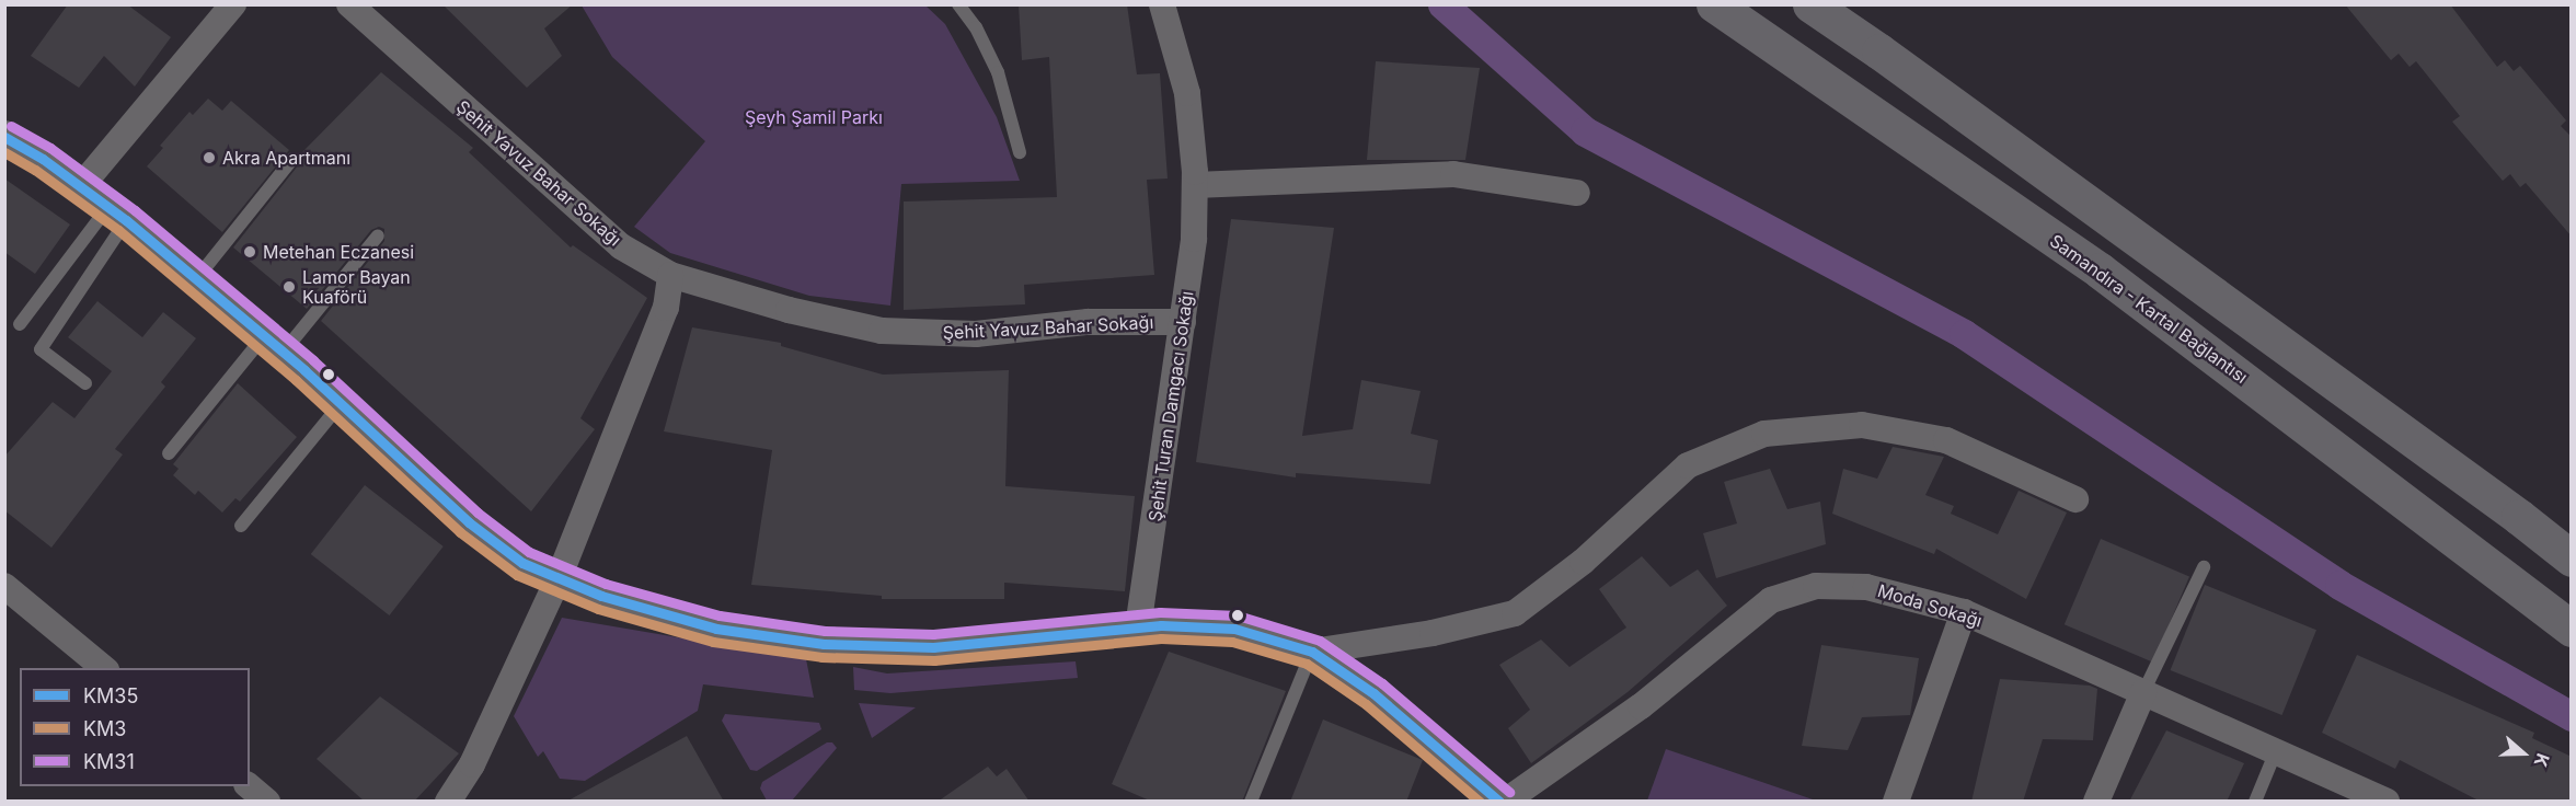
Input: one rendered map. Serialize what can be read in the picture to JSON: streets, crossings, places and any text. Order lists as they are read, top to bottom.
{
  "streets": {
    "highway": ["Samandıra - Kartal Bağlantısı"],
    "street": ["Şehit Yavuz Bahar Sokağı", "Şehit Turan Damgacı Sokağı", "Moda Sokağı"]
  },
  "crossings": [
    ["Şehit Yavuz Bahar Sokağı", "Şehit Turan Damgacı Sokağı"]
  ],
  "parks": ["Şeyh Şamil Parkı"],
  "places": ["Akra Apartmanı", "Metehan Eczanesi", "Lamor Bayan Kuaförü"],
  "lines": ["transit line KM31", "transit line KM35", "transit line KM3"],
  "legend": ["KM35", "KM3", "KM31"],
  "north": "right"
}
